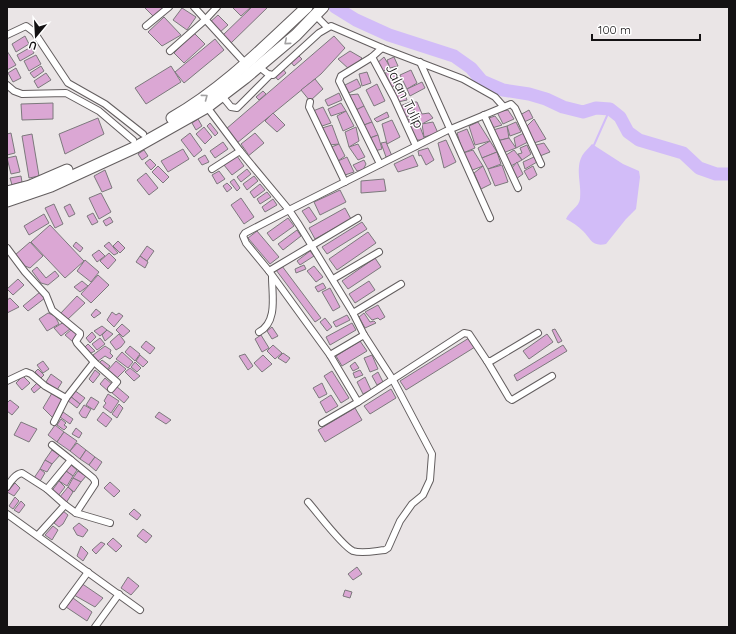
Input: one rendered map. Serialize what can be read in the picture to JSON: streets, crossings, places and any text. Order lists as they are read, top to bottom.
{
  "streets": {
    "street": ["Jalan Tulip"]
  },
  "scale_bar": "100 m",
  "north": "bottom"
}
